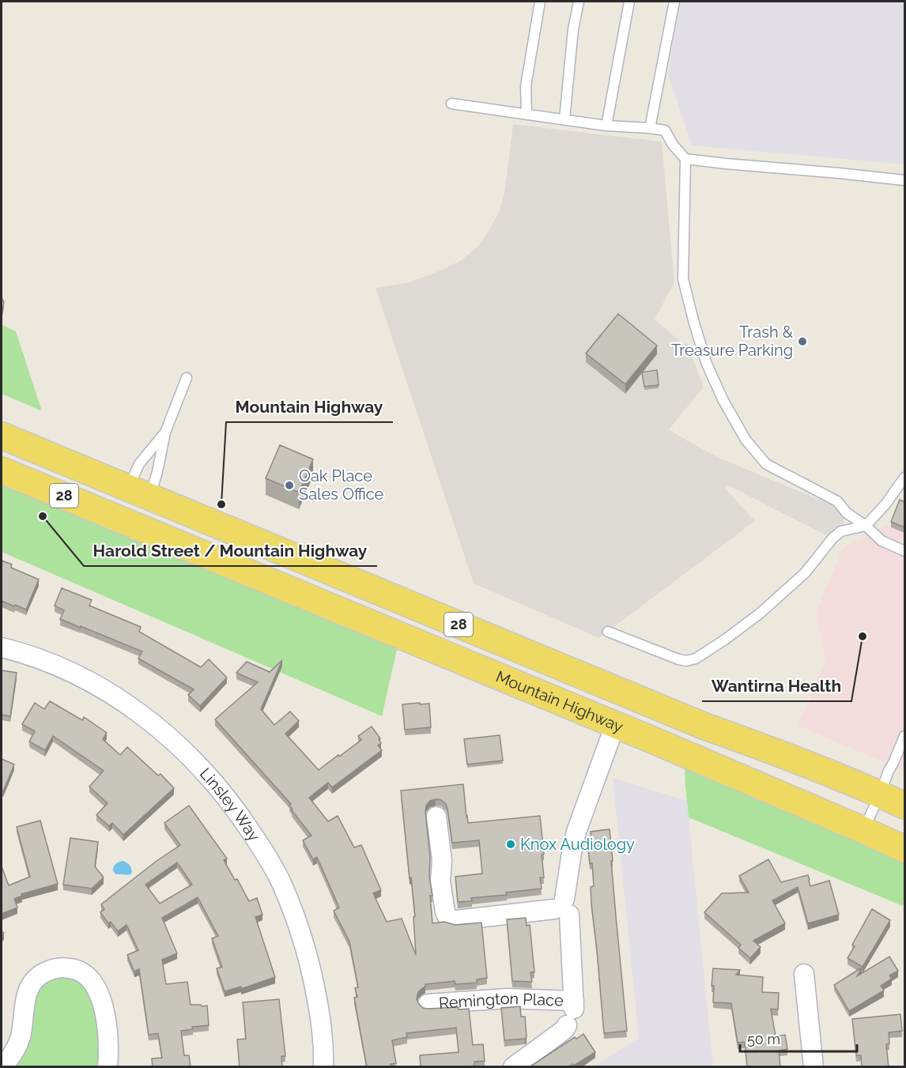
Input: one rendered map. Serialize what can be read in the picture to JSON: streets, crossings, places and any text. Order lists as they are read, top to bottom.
{
  "streets": {
    "main road": ["28", "Mountain Highway"],
    "street": ["Linsley Way", "Remington Place"]
  },
  "crossings": [
    ["Mountain Highway", "Remington Place"]
  ],
  "places": [
    "Trash & Treasure Parking",
    "Oak Place Sales Office",
    "Mountain Highway",
    "Harold Street / Mountain Highway",
    "Wantirna Health",
    "Knox Audiology"
  ],
  "scale_bar": "50 m"
}
